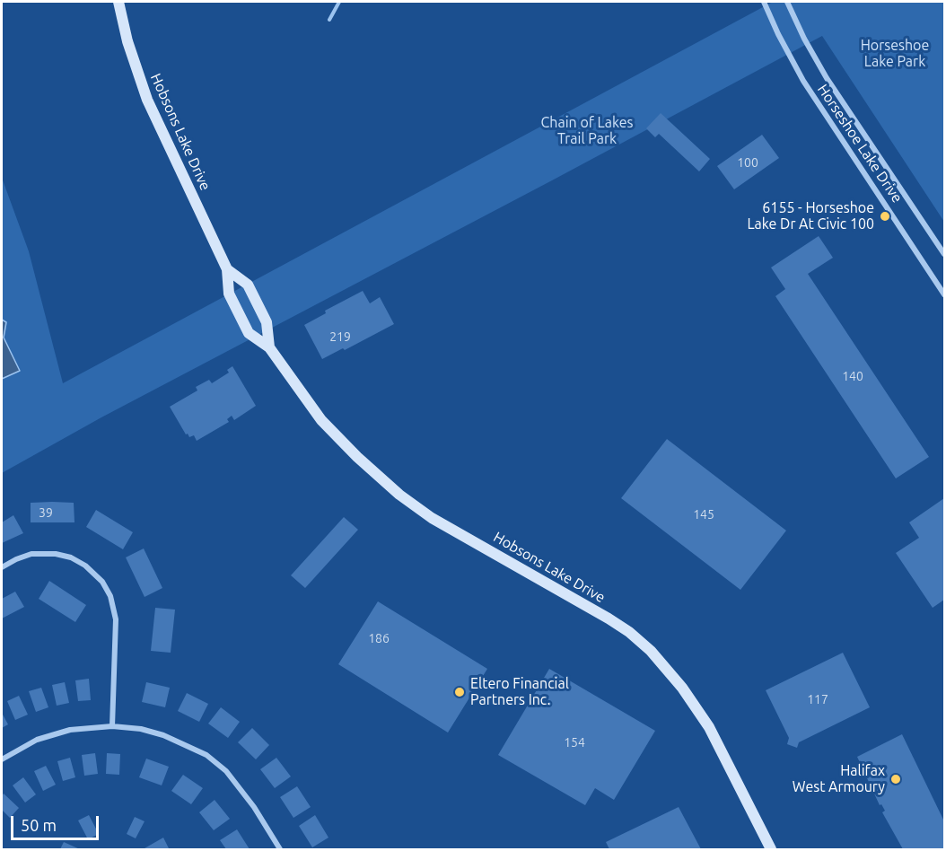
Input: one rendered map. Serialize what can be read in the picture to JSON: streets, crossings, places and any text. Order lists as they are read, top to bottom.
{
  "streets": {
    "street": ["Hobsons Lake Drive", "Horseshoe Lake Drive"]
  },
  "parks": ["Horseshoe Lake Park", "Chain of Lakes Trail Park"],
  "places": ["6155 - Horseshoe Lake Dr At Civic 100", "Eltero Financial Partners Inc.", "Halifax West Armoury"],
  "house_numbers": [
    "100",
    "219",
    "140",
    "39",
    "145",
    "186",
    "117",
    "154"
  ],
  "scale_bar": "50 m"
}
